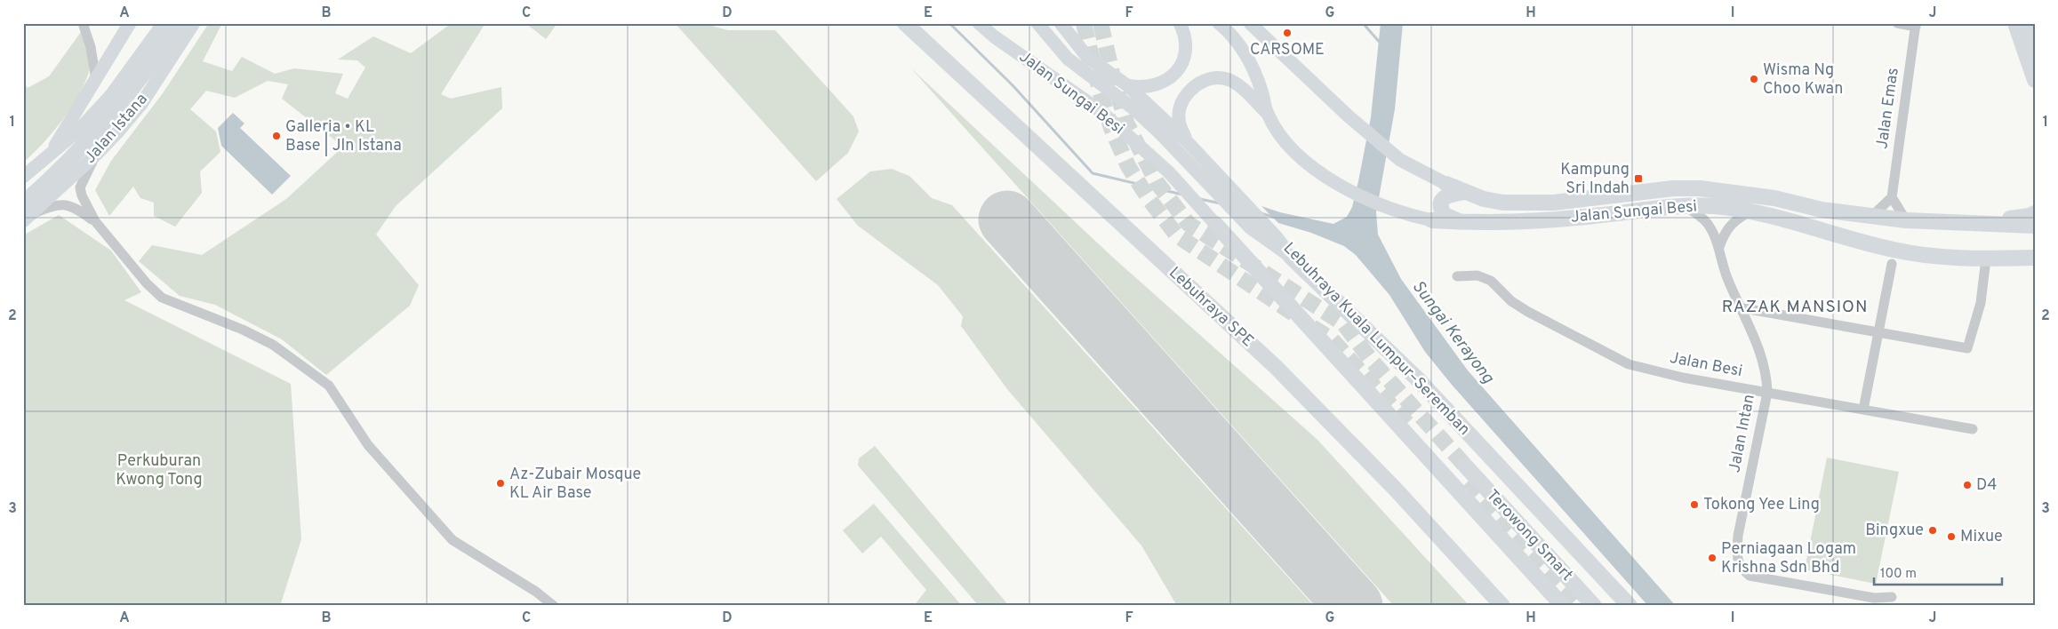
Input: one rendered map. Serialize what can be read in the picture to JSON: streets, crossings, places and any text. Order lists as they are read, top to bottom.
{
  "streets": {
    "highway": [
      "Jalan Sungai Besi",
      "Lebuhraya SPE",
      "Lebuhraya Kuala Lumpur–Seremban",
      "Terowong Smart"
    ],
    "main road": ["Jalan Istana"],
    "street": ["Jalan Emas", "Jalan Besi", "Jalan Intan"]
  },
  "crossings": [
    ["Jalan Sungai Besi", "Jalan Intan"],
    ["Jalan Besi", "Jalan Intan"]
  ],
  "districts": ["RAZAK MANSION"],
  "water": ["Sungai Kerayong"],
  "parks": ["Perkuburan Kwong Tong"],
  "places": {
    "other": [
      "CARSOME",
      "Wisma Ng Choo Kwan",
      "Galleria • KL Base | Jln Istana",
      "Az-Zubair Mosque KL Air Base",
      "D4",
      "Tokong Yee Ling",
      "Bingxue",
      "Mixue",
      "Perniagaan Logam Krishna Sdn Bhd"
    ],
    "transit": ["Kampung Sri Indah"]
  },
  "scale_bar": "100 m",
  "grid": {
    "columns": [
      "A",
      "B",
      "C",
      "D",
      "E",
      "F",
      "G",
      "H",
      "I",
      "J"
    ],
    "rows": ["1", "2", "3"]
  }
}
